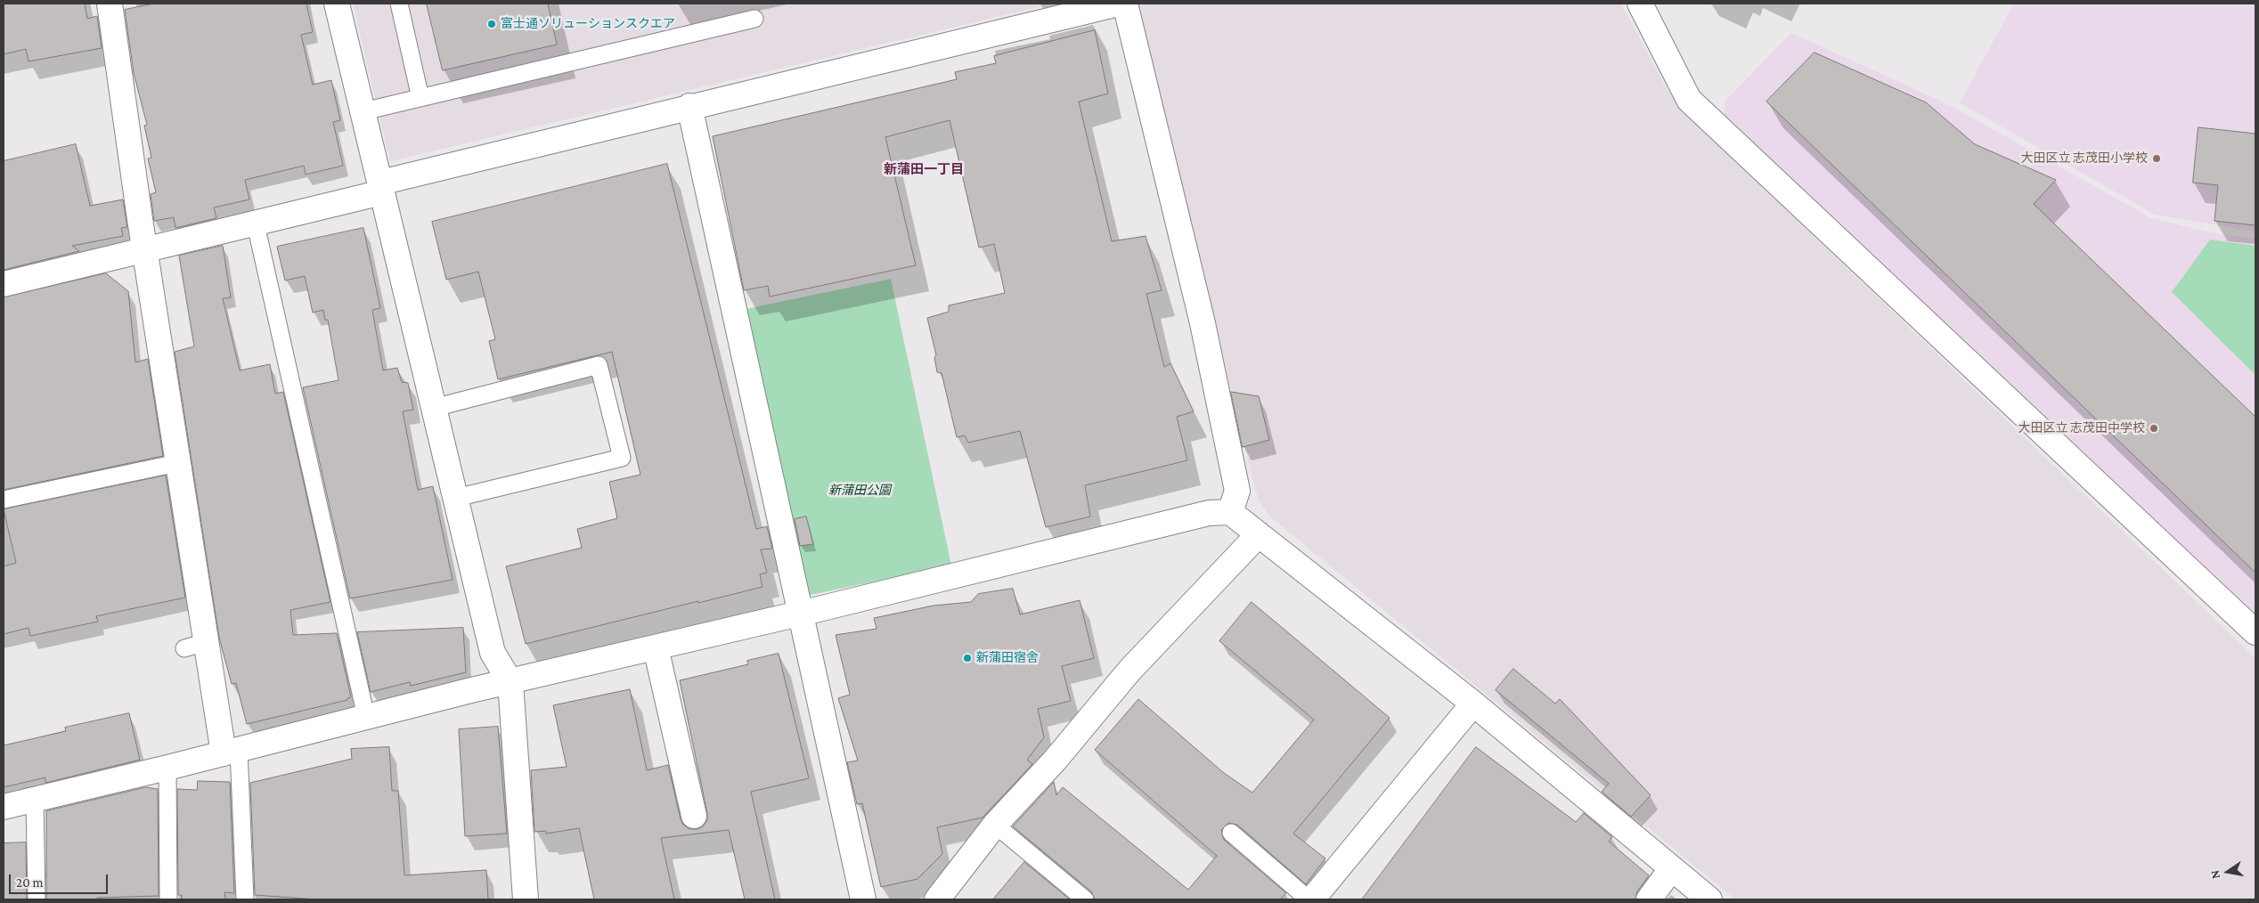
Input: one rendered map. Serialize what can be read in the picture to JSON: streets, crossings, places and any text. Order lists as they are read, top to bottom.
{
  "districts": ["新蒲田一丁目"],
  "parks": ["新蒲田公園"],
  "places": [
    "富士通ソリューションスクエア",
    "大田区立 志茂田小学校",
    "大田区立 志茂田中学校",
    "新蒲田宿舎"
  ],
  "scale_bar": "20 m",
  "north": "left"
}
